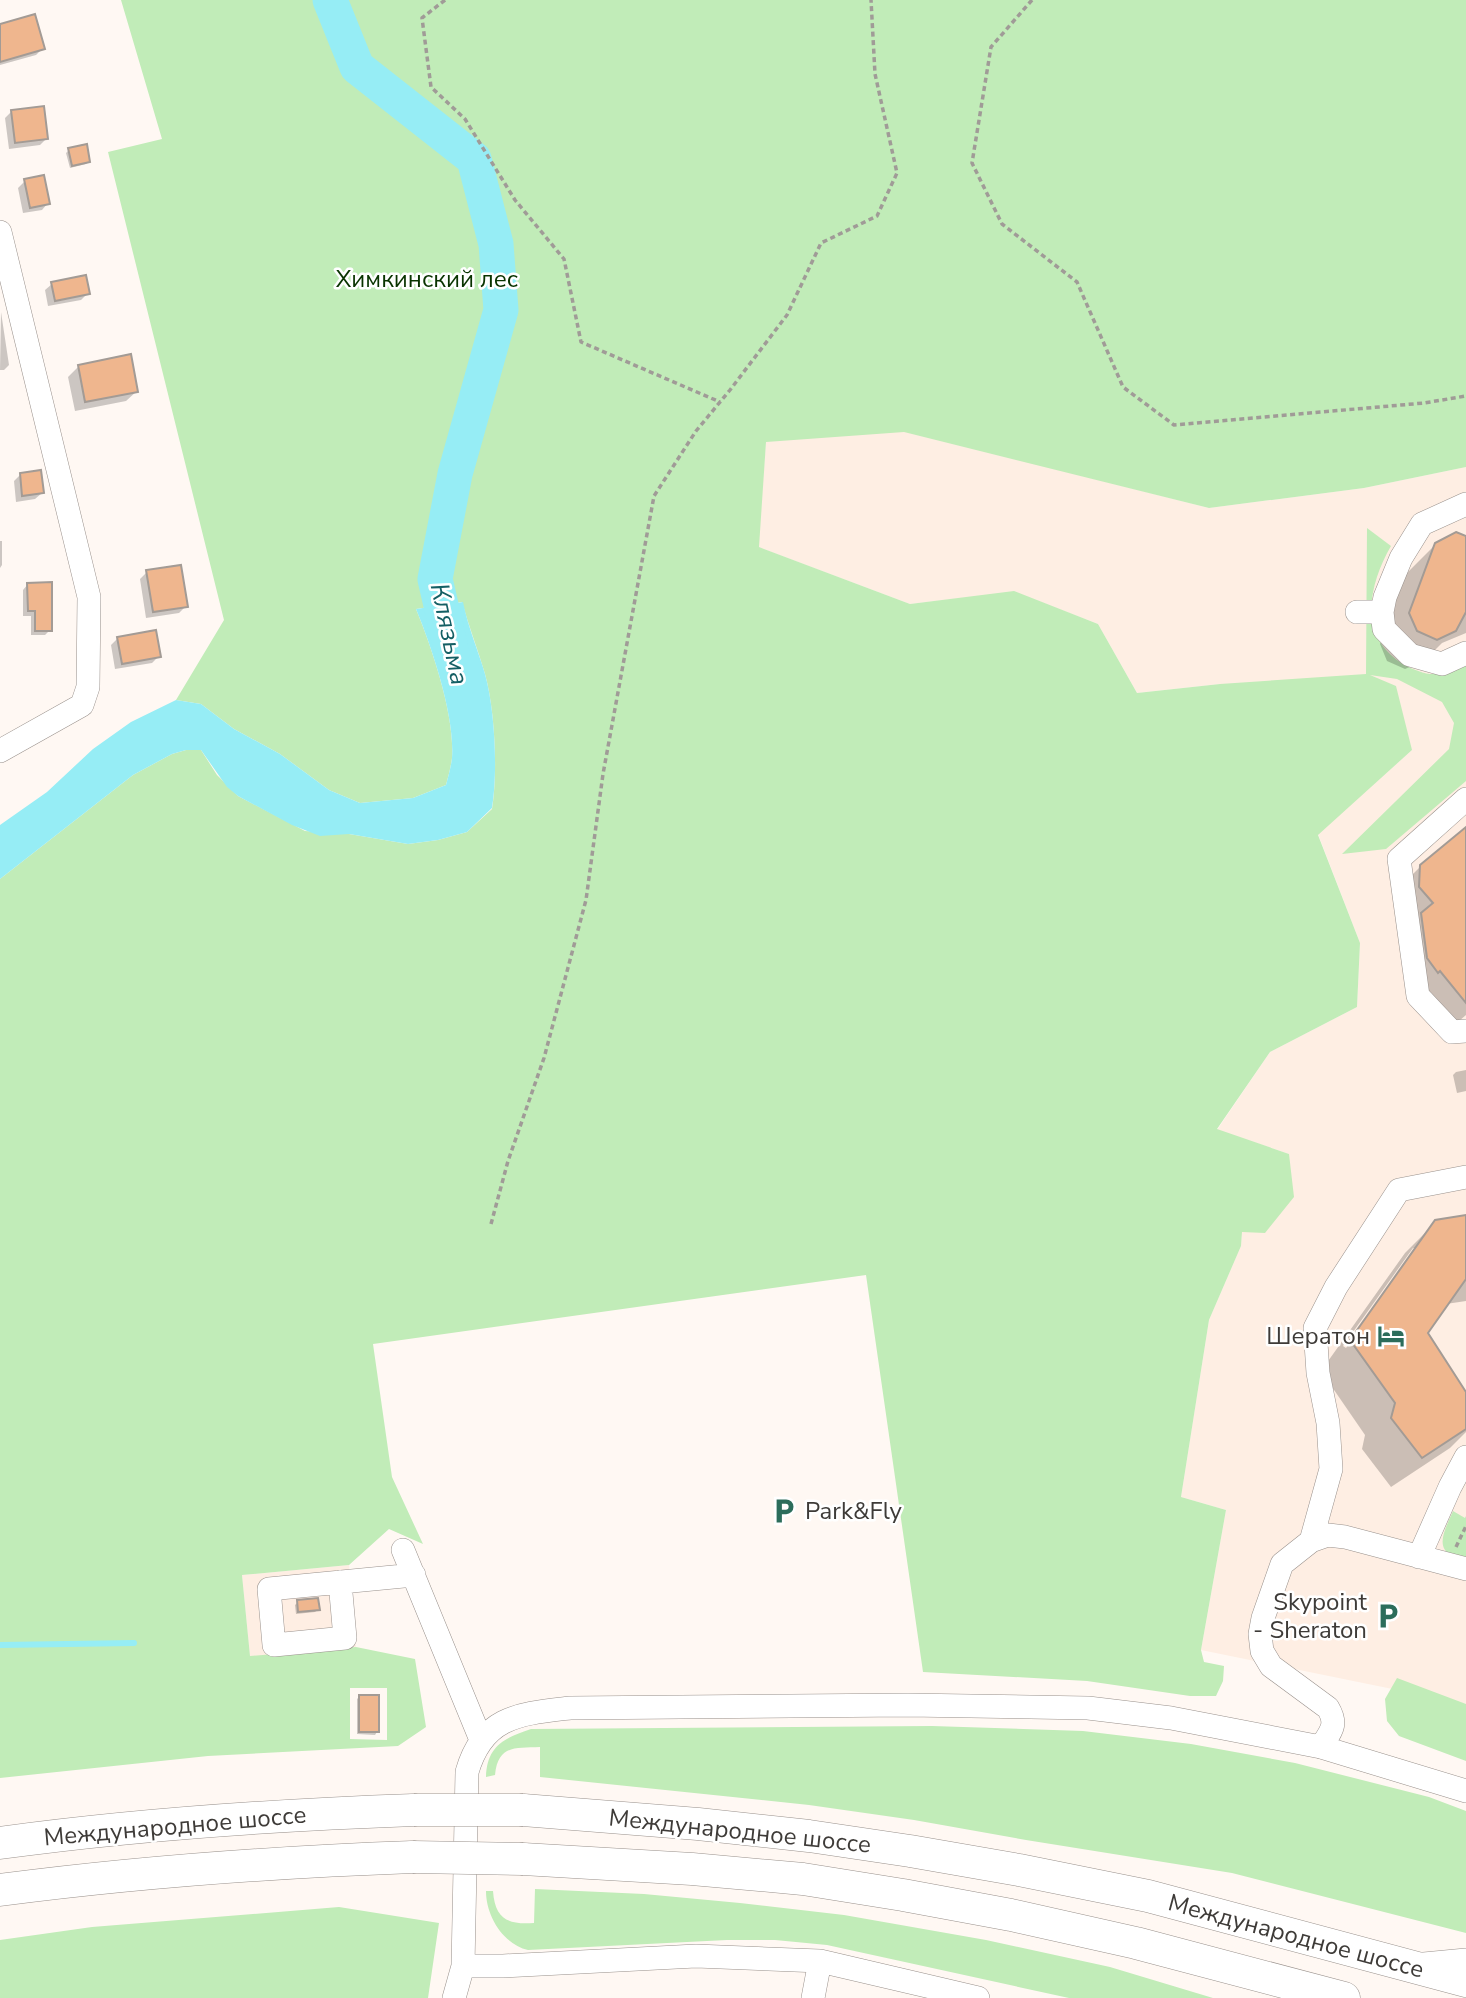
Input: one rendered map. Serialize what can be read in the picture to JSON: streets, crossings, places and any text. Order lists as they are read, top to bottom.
{
  "streets": {
    "highway": ["Международное шоссе"]
  },
  "water": ["Клязьма"],
  "parks": ["Химкинский лес"],
  "places": {
    "hotel": ["Шератон"],
    "parking": ["Park&Fly", "Skypoint - Sheraton"]
  }
}
